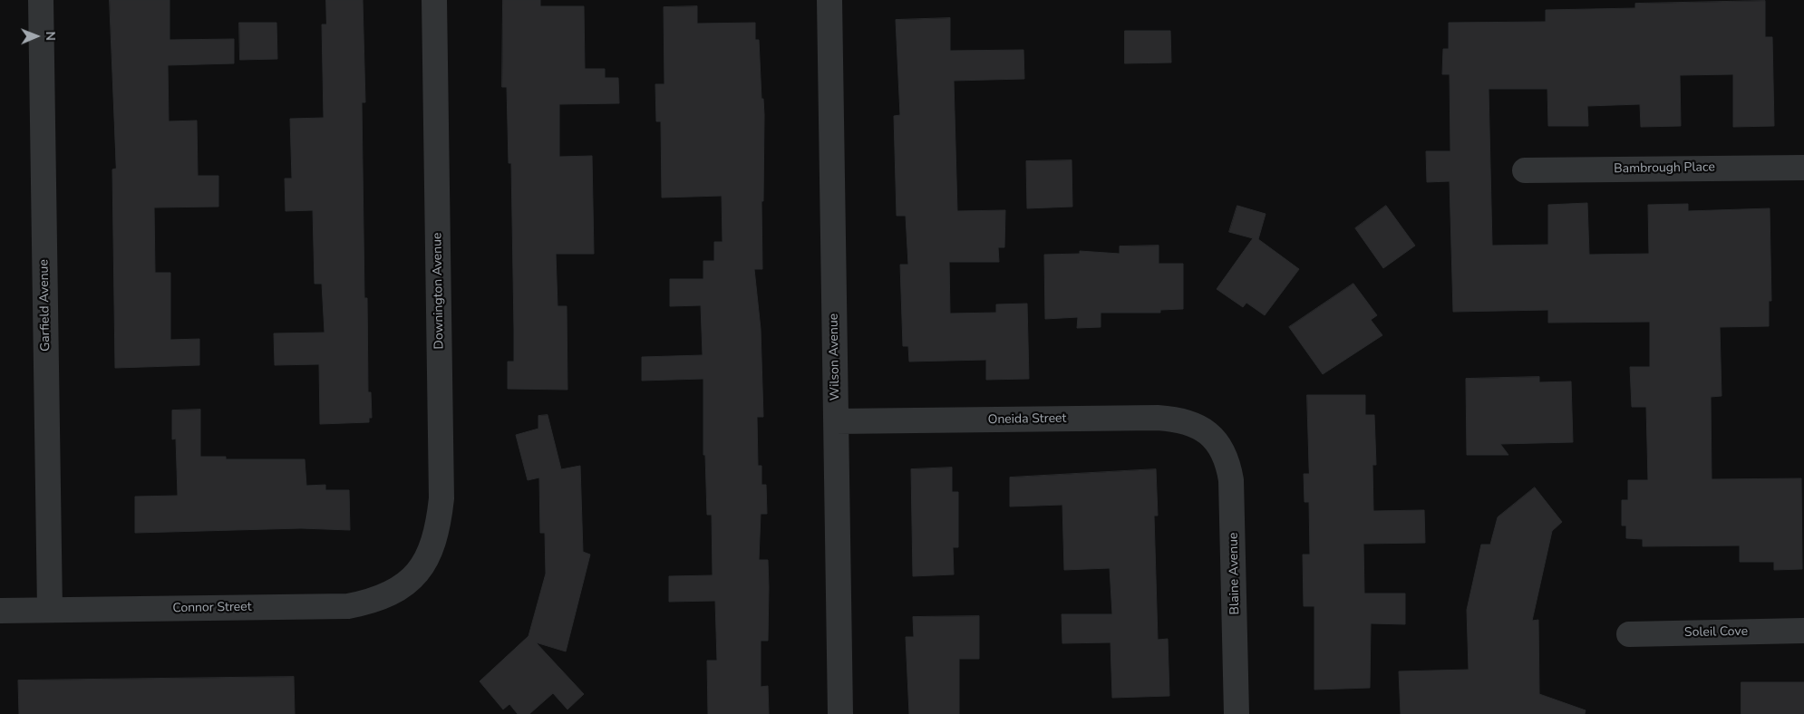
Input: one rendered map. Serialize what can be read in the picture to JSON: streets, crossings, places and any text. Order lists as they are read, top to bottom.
{
  "streets": {
    "street": [
      "Bambrough Place",
      "Downington Avenue",
      "Garfield Avenue",
      "Wilson Avenue",
      "Oneida Street",
      "Blaine Avenue",
      "Connor Street",
      "Soleil Cove"
    ]
  },
  "crossings": [
    ["Downington Avenue", "Connor Street"],
    ["Garfield Avenue", "Connor Street"],
    ["Wilson Avenue", "Oneida Street"],
    ["Oneida Street", "Blaine Avenue"]
  ],
  "north": "right"
}
